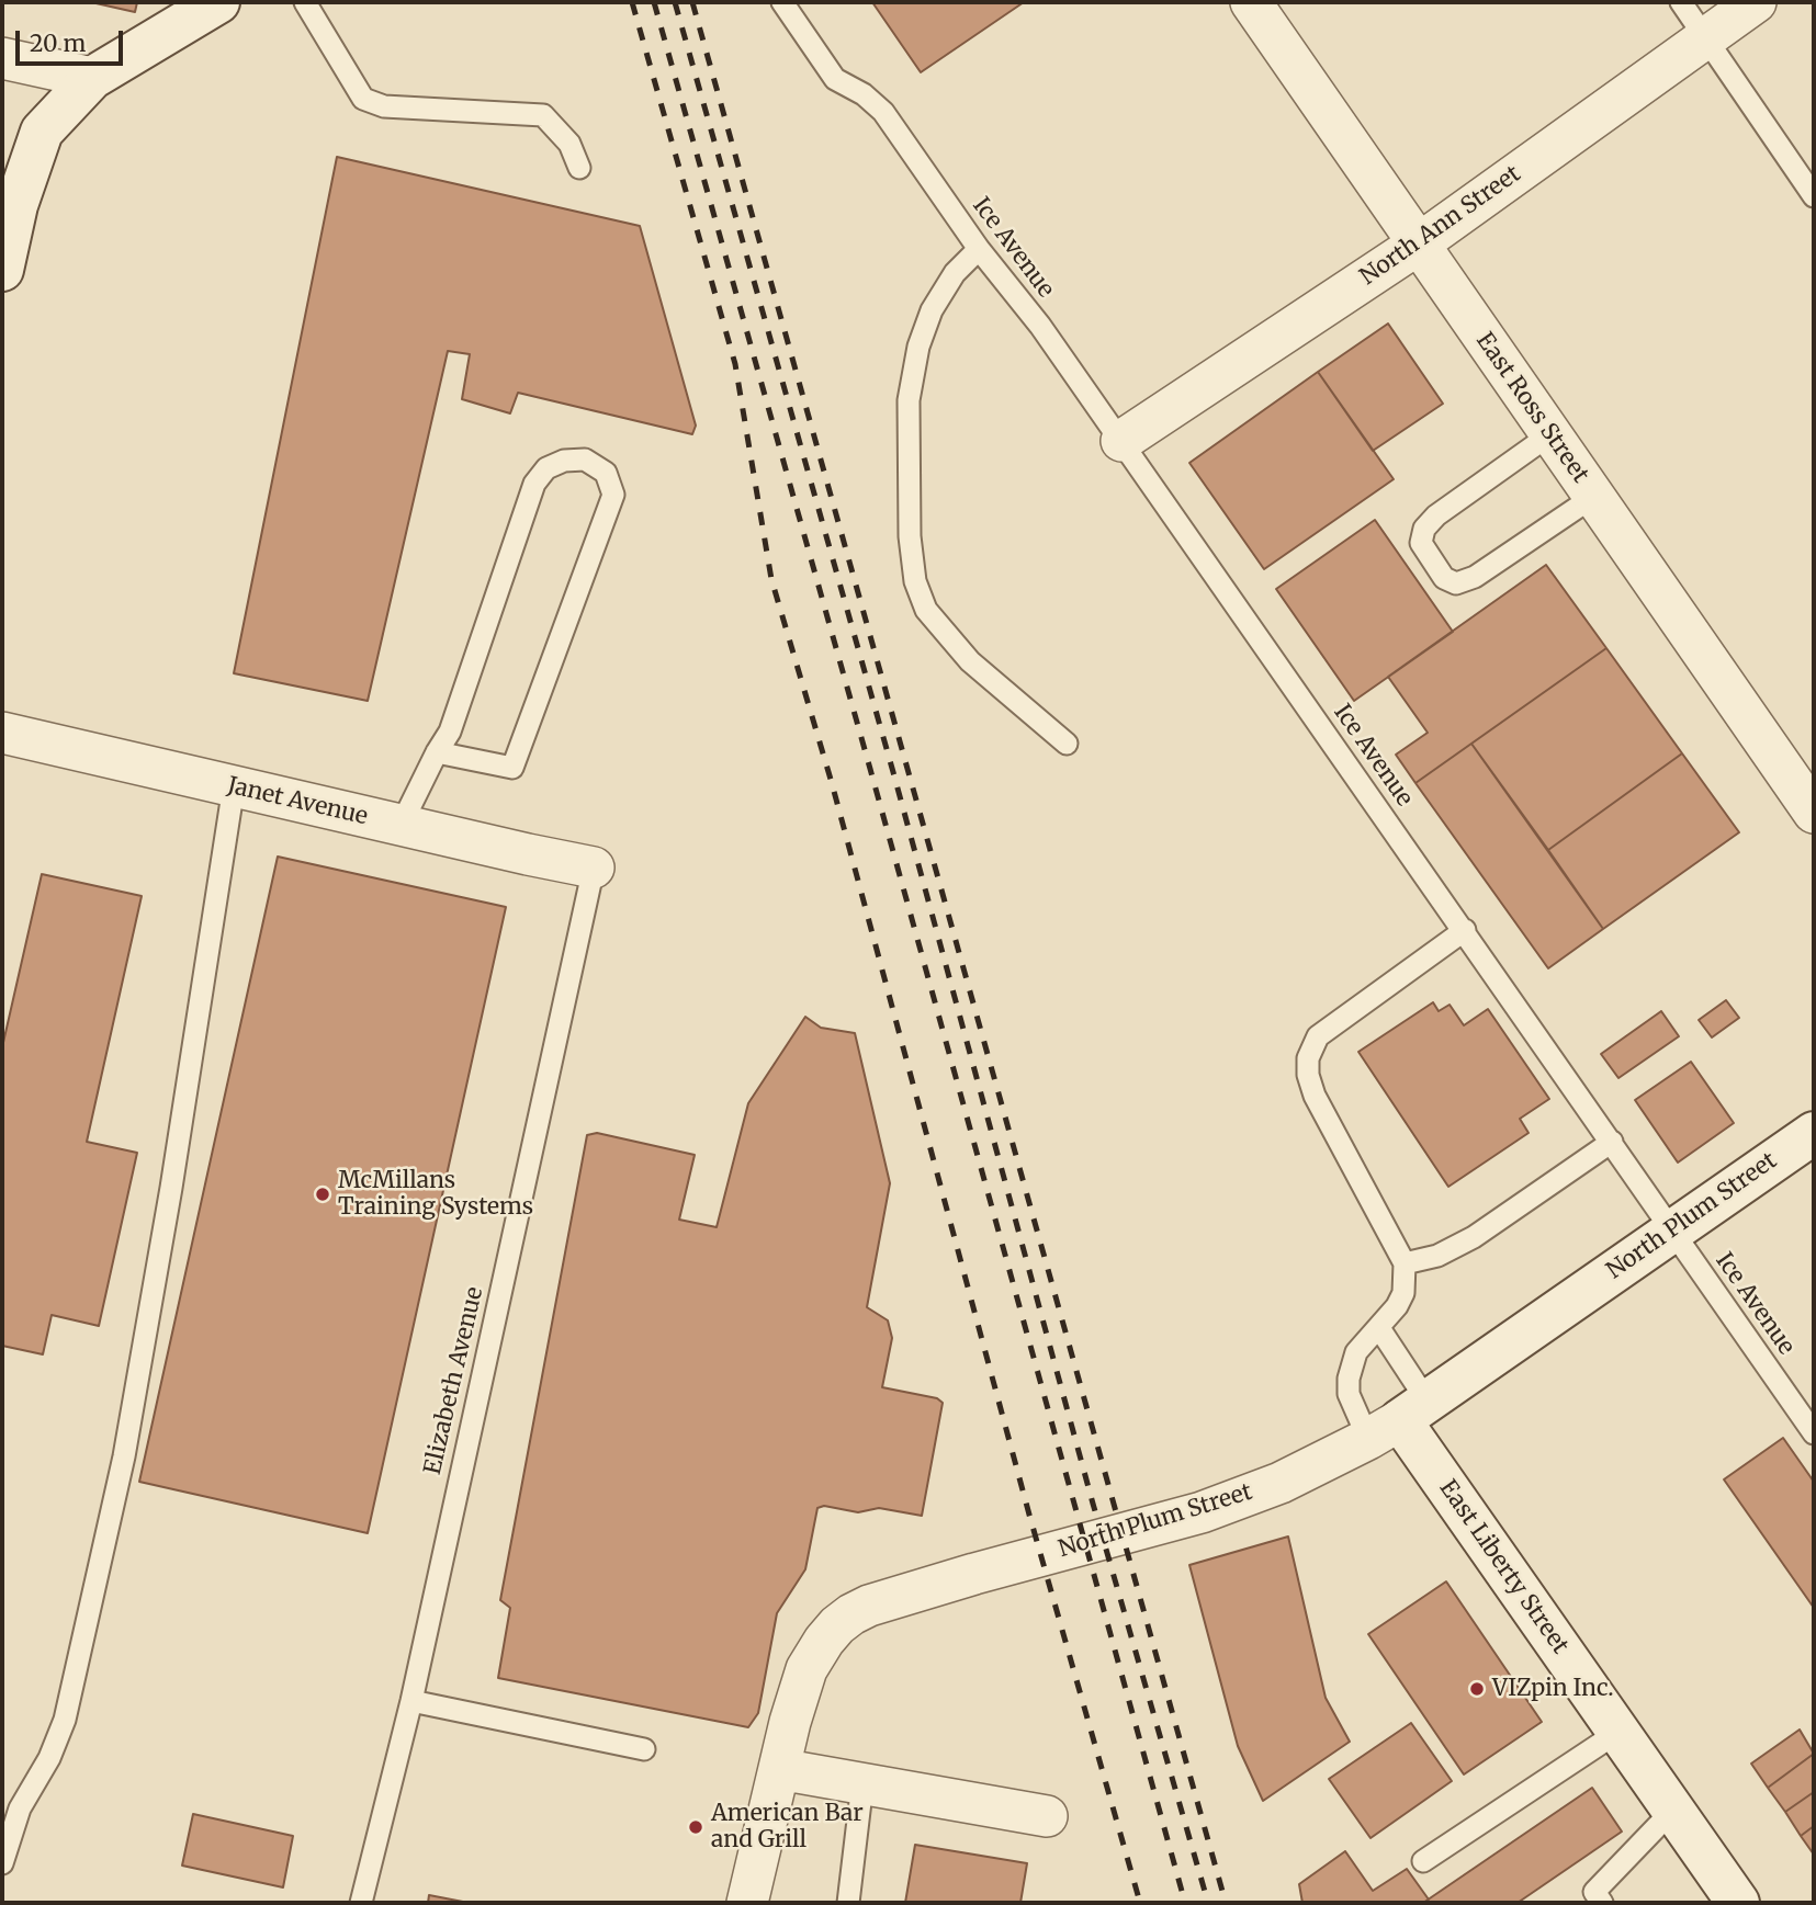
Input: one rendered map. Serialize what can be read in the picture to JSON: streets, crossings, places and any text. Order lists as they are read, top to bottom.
{
  "streets": {
    "street": [
      "North Ann Street",
      "East Ross Street",
      "Janet Avenue",
      "North Plum Street",
      "East Liberty Street"
    ],
    "lane": ["Ice Avenue", "Elizabeth Avenue"]
  },
  "crossings": [
    ["North Ann Street", "Ice Avenue"],
    ["North Ann Street", "East Ross Street"],
    ["Ice Avenue", "North Plum Street"],
    ["Janet Avenue", "Elizabeth Avenue"],
    ["North Plum Street", "East Liberty Street"]
  ],
  "places": ["McMillans Training Systems", "VIZpin Inc.", "American Bar and Grill"],
  "scale_bar": "20 m"
}
